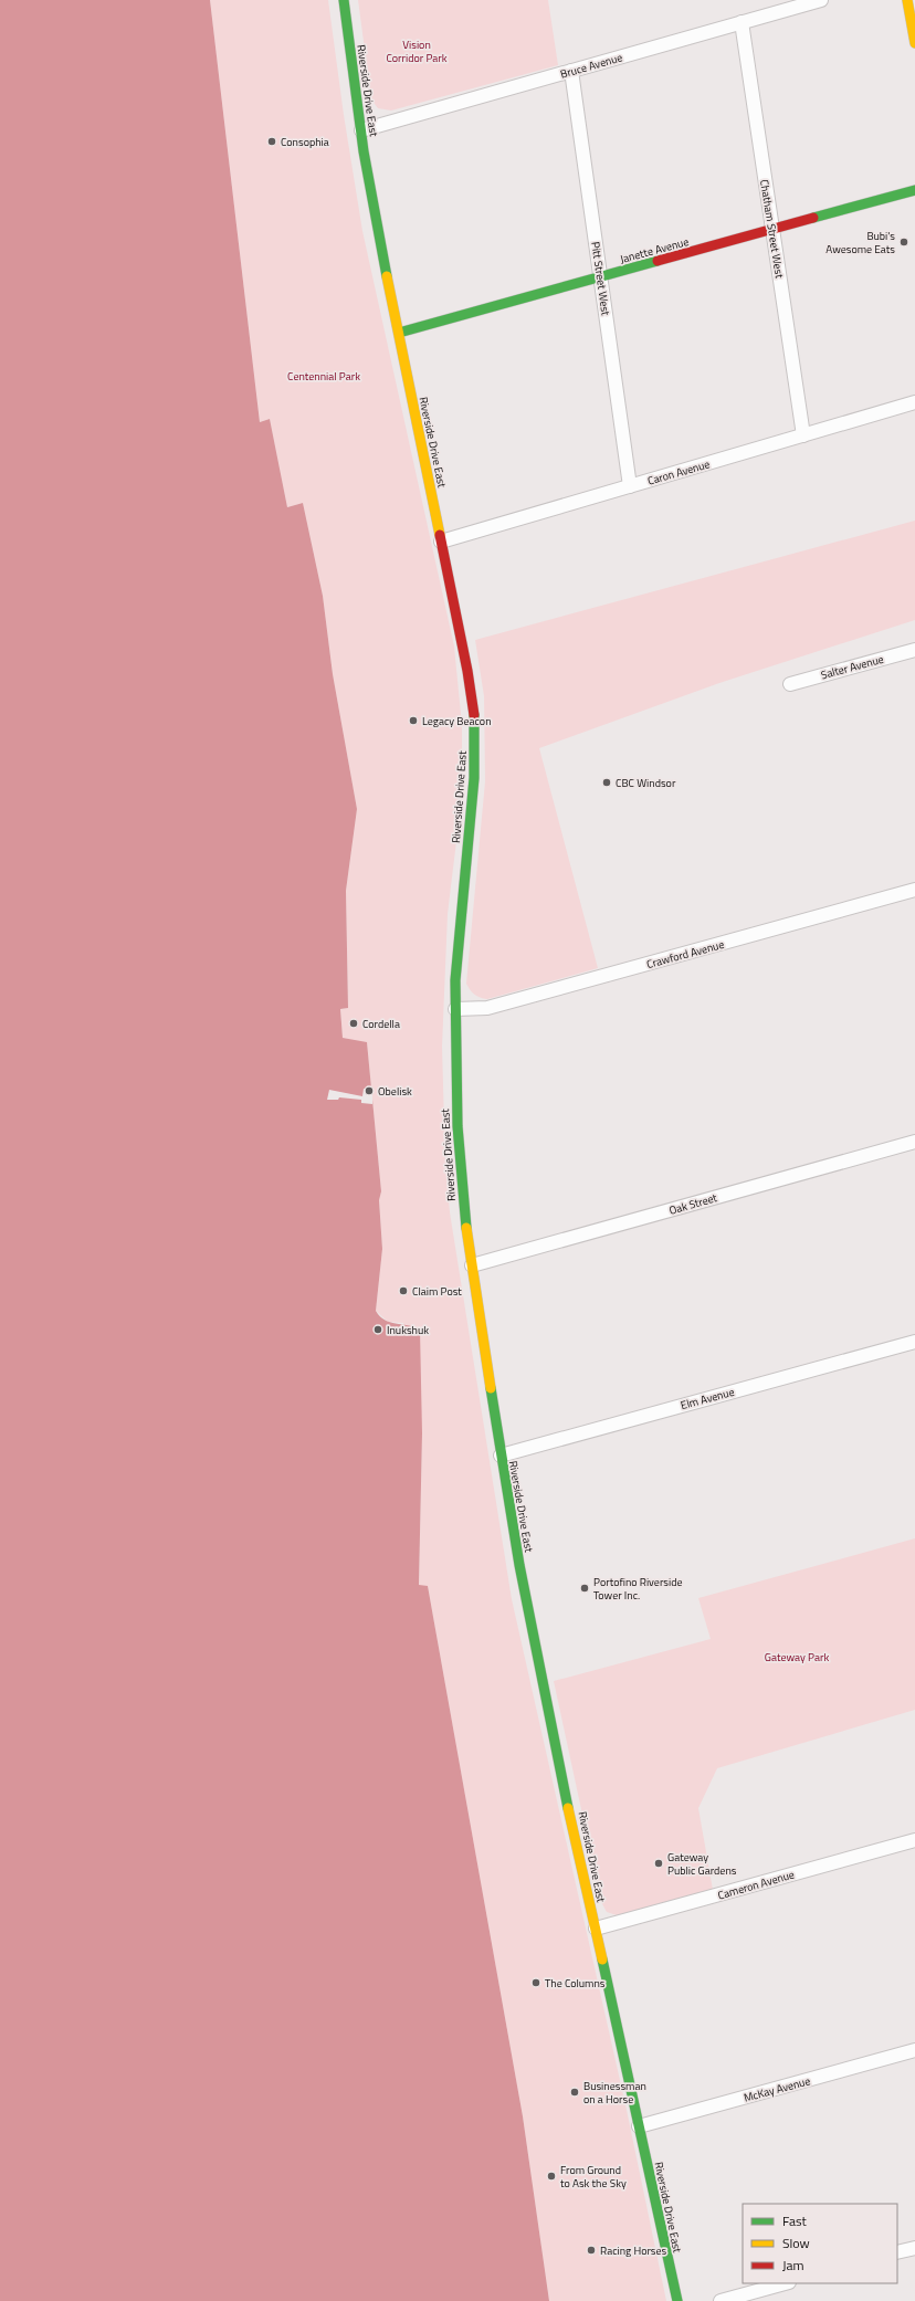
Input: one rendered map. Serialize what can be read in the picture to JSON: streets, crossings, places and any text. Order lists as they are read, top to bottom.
{
  "streets": {
    "main road": ["Riverside Drive East", "Janette Avenue"],
    "street": [
      "Bruce Avenue",
      "Chatham Street West",
      "Pitt Street West",
      "Caron Avenue",
      "Salter Avenue",
      "Crawford Avenue",
      "Oak Street",
      "Elm Avenue",
      "Cameron Avenue",
      "McKay Avenue"
    ]
  },
  "crossings": [
    ["Bruce Avenue", "Riverside Drive East"],
    ["Bruce Avenue", "Chatham Street West"],
    ["Bruce Avenue", "Pitt Street West"],
    ["Riverside Drive East", "Janette Avenue"],
    ["Riverside Drive East", "Caron Avenue"],
    ["Riverside Drive East", "Crawford Avenue"],
    ["Riverside Drive East", "Oak Street"],
    ["Riverside Drive East", "Elm Avenue"],
    ["Riverside Drive East", "Cameron Avenue"],
    ["Riverside Drive East", "McKay Avenue"],
    ["Chatham Street West", "Janette Avenue"],
    ["Chatham Street West", "Caron Avenue"],
    ["Janette Avenue", "Pitt Street West"],
    ["Pitt Street West", "Caron Avenue"]
  ],
  "parks": ["Vision Corridor Park", "Centennial Park", "Gateway Park"],
  "places": [
    "Consophia",
    "Bubi's Awesome Eats",
    "Legacy Beacon",
    "CBC Windsor",
    "Cordella",
    "Obelisk",
    "Claim Post",
    "Inukshuk",
    "Portofino Riverside Tower Inc.",
    "Gateway Public Gardens",
    "The Columns",
    "Businessman on a Horse",
    "From Ground to Ask the Sky",
    "Racing Horses"
  ],
  "legend": ["Fast", "Slow", "Jam"]
}
